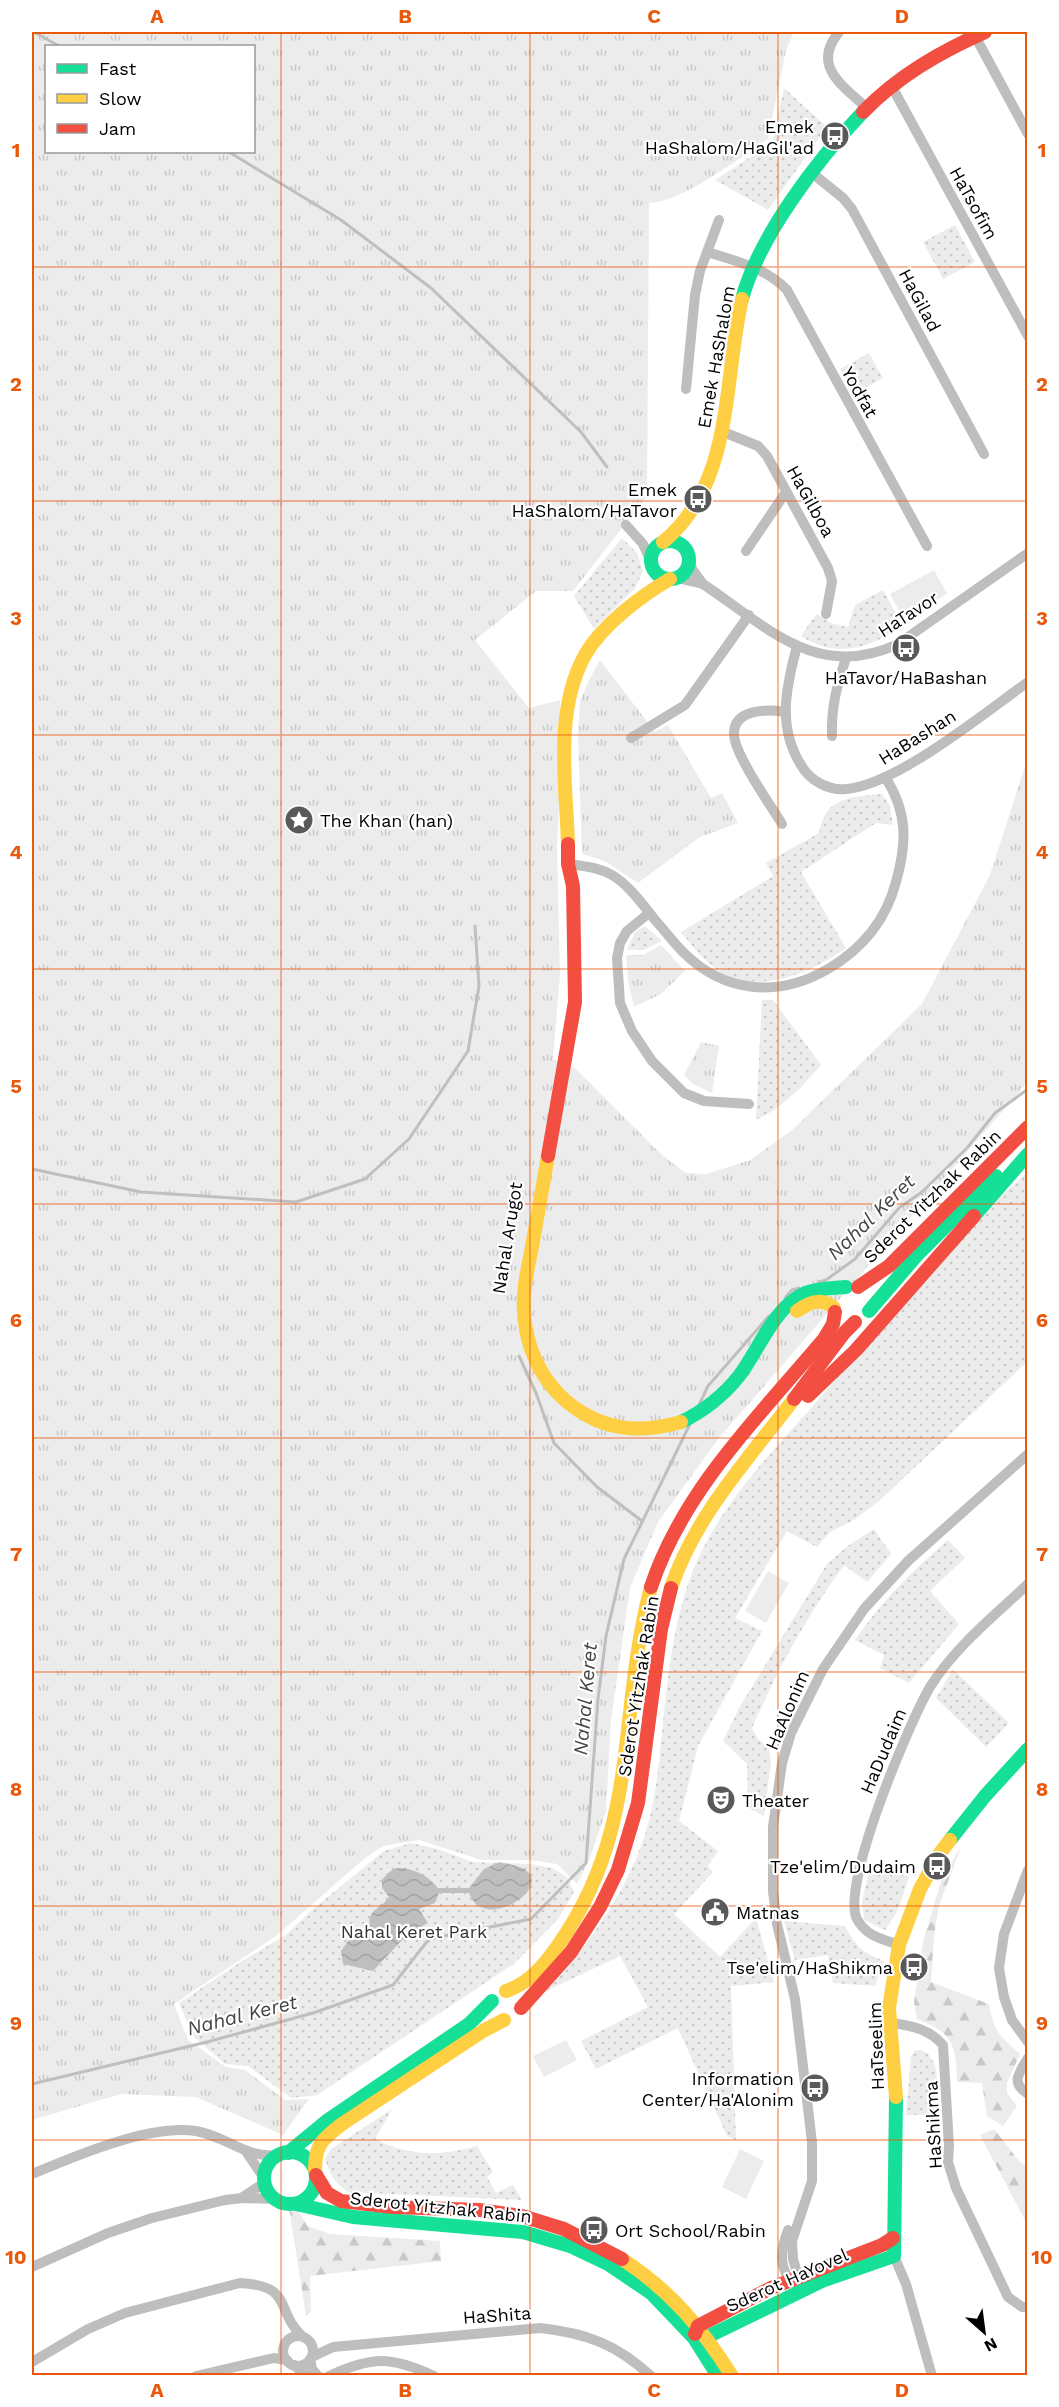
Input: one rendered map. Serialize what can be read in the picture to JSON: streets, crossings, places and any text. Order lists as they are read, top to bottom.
{
  "streets": {
    "main road": [
      "Emek HaShalom",
      "Sderot Yitzhak Rabin",
      "Nahal Arugot",
      "HaTseelim",
      "Sderot HaYovel"
    ],
    "street": [
      "HaTsofim",
      "HaGilad",
      "Yodfat",
      "HaGilboa",
      "HaTavor",
      "HaBashan",
      "HaAlonim",
      "HaDudaim",
      "HaShikma",
      "HaShita"
    ]
  },
  "crossings": [
    ["HaTsofim", "Emek HaShalom"],
    ["HaGilad", "Emek HaShalom"],
    ["Emek HaShalom", "Yodfat"],
    ["Emek HaShalom", "HaGilboa"],
    ["Emek HaShalom", "HaTavor"],
    ["Emek HaShalom", "Nahal Arugot"],
    ["HaTavor", "HaBashan"],
    ["HaTavor", "Nahal Arugot"],
    ["Sderot Yitzhak Rabin", "Nahal Arugot"],
    ["Sderot Yitzhak Rabin", "Sderot HaYovel"],
    ["HaAlonim", "Sderot HaYovel"],
    ["HaDudaim", "HaTseelim"],
    ["HaTseelim", "HaShikma"],
    ["HaTseelim", "Sderot HaYovel"]
  ],
  "water": ["Nahal Keret"],
  "parks": ["Nahal Keret Park"],
  "places": {
    "bus stop": [
      "Emek HaShalom/HaGil'ad",
      "Emek HaShalom/HaTavor",
      "HaTavor/HaBashan",
      "Tze'elim/Dudaim",
      "Tse'elim/HaShikma",
      "Information Center/Ha'Alonim",
      "Ort School/Rabin"
    ],
    "place": ["The Khan (han)"],
    "theatre": ["Theater"],
    "public building": ["Matnas"]
  },
  "legend": ["Fast", "Slow", "Jam"],
  "north": "bottom right",
  "grid": {
    "columns": [
      "A",
      "B",
      "C",
      "D"
    ],
    "rows": [
      "1",
      "2",
      "3",
      "4",
      "5",
      "6",
      "7",
      "8",
      "9",
      "10"
    ]
  }
}
